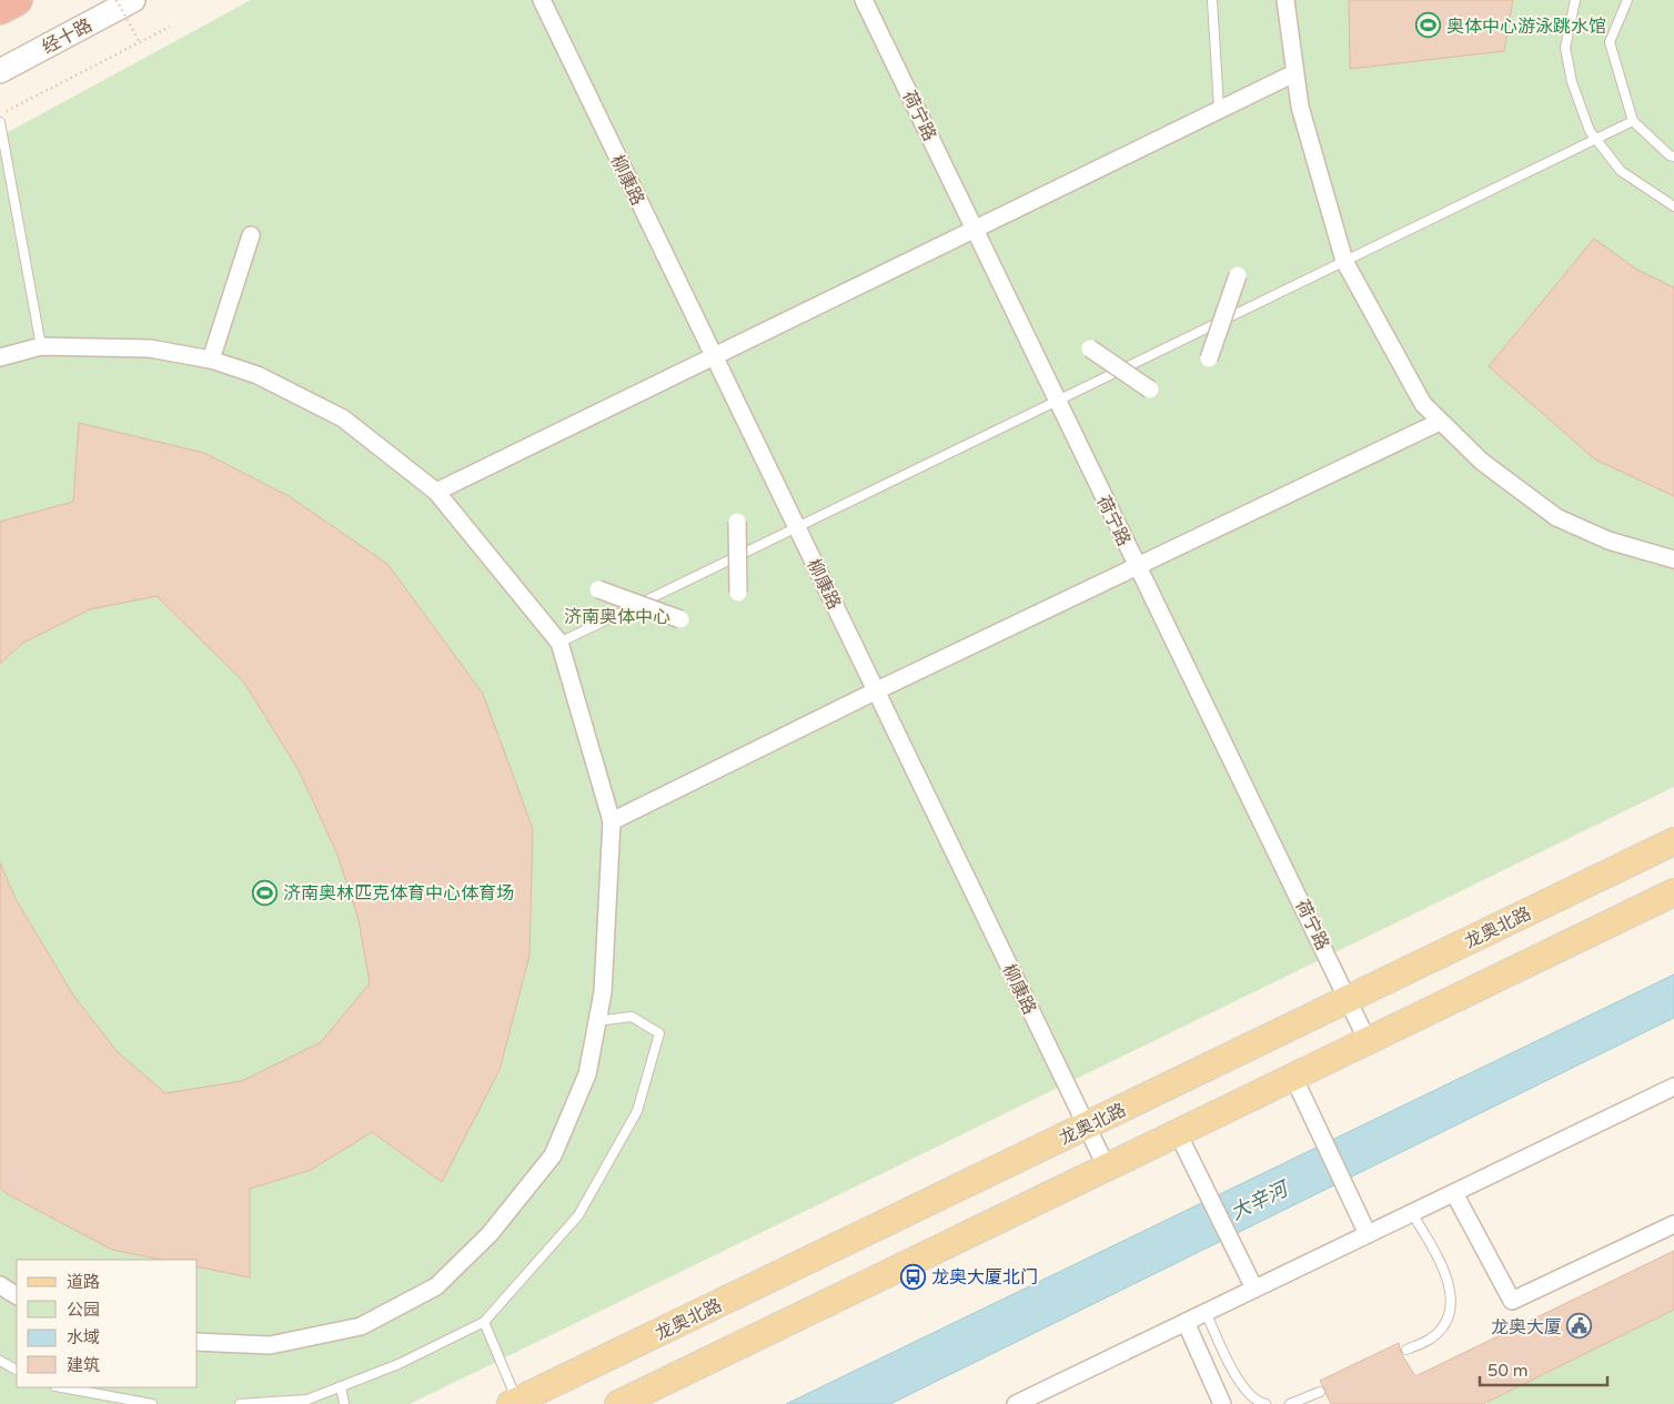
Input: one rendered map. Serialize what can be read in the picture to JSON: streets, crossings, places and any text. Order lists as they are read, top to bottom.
{
  "streets": {
    "main road": ["经十路", "龙奥北路"],
    "street": ["荷宁路", "柳康路"]
  },
  "crossings": [
    ["荷宁路", "龙奥北路"],
    ["柳康路", "龙奥北路"]
  ],
  "water": ["大辛河"],
  "parks": ["济南奥体中心"],
  "places": {
    "sports": ["奥体中心游泳跳水馆", "济南奥林匹克体育中心体育场"],
    "bus stop": ["龙奥大厦北门"],
    "public building": ["龙奥大厦"]
  },
  "legend": [
    "道路",
    "公园",
    "水域",
    "建筑"
  ],
  "scale_bar": "50 m"
}
